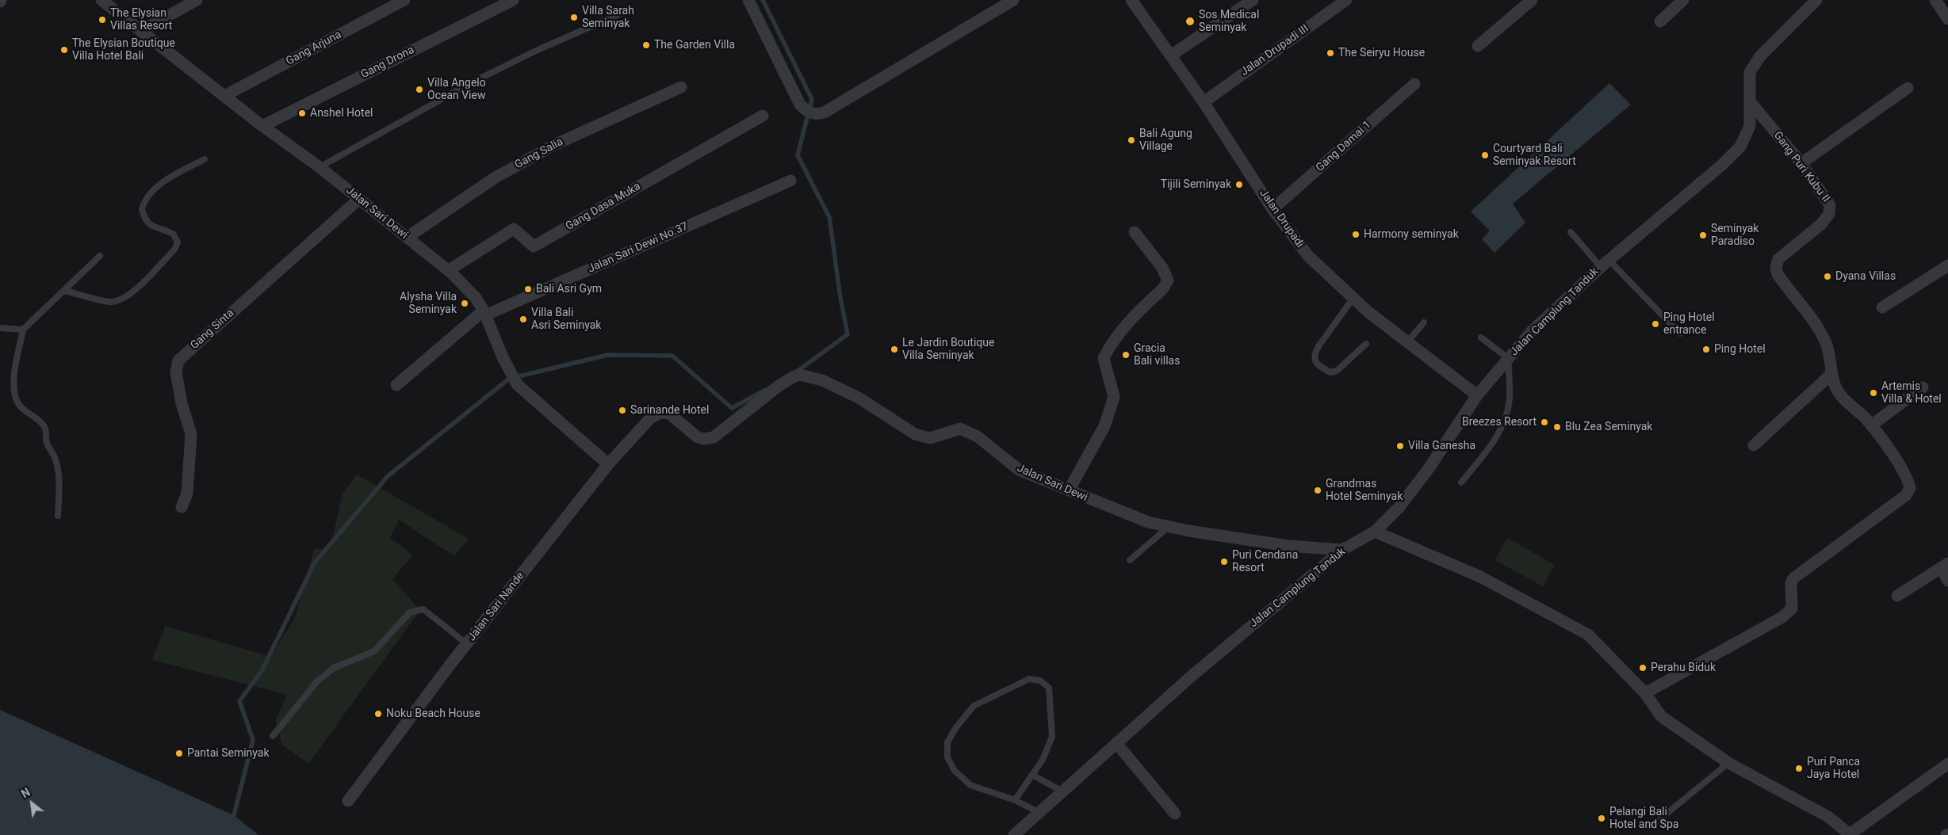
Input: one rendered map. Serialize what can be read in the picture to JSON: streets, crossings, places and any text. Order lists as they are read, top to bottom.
{
  "streets": {
    "street": [
      "Gang Arjuna",
      "Jalan Drupadi III",
      "Gang Drona",
      "Gang Damai 1",
      "Gang Salia",
      "Gang Puri Kubu II",
      "Gang Dasa Muka",
      "Jalan Sari Dewi",
      "Jalan Drupadi",
      "Jalan Sari Dewi No.37",
      "Jalan Camplung Tanduk",
      "Gang Sinta",
      "Jalan Sari Nande"
    ]
  },
  "crossings": [
    ["Gang Arjuna", "Jalan Sari Dewi"],
    ["Jalan Drupadi III", "Jalan Drupadi"],
    ["Gang Drona", "Jalan Sari Dewi"],
    ["Gang Damai 1", "Jalan Drupadi"],
    ["Gang Salia", "Jalan Sari Dewi"],
    ["Gang Puri Kubu II", "Jalan Camplung Tanduk"],
    ["Gang Dasa Muka", "Jalan Sari Dewi"],
    ["Jalan Sari Dewi", "Jalan Sari Dewi No.37"],
    ["Jalan Sari Dewi", "Jalan Camplung Tanduk"],
    ["Jalan Sari Dewi", "Gang Sinta"],
    ["Jalan Sari Dewi", "Jalan Sari Nande"],
    ["Jalan Drupadi", "Jalan Camplung Tanduk"]
  ],
  "places": [
    "Villa Sarah Seminyak",
    "The Elysian Villas Resort",
    "Sos Medical Seminyak",
    "The Garden Villa",
    "The Elysian Boutique Villa Hotel Bali",
    "The Seiryu House",
    "Villa Angelo Ocean View",
    "Anshel Hotel",
    "Bali Agung Village",
    "Courtyard Bali Seminyak Resort",
    "Tijili Seminyak",
    "Harmony seminyak",
    "Seminyak Paradiso",
    "Dyana Villas",
    "Bali Asri Gym",
    "Alysha Villa Seminyak",
    "Villa Bali Asri Seminyak",
    "Ping Hotel entrance",
    "Le Jardin Boutique Villa Seminyak",
    "Ping Hotel",
    "Gracia Bali villas",
    "Artemis Villa & Hotel",
    "Sarinande Hotel",
    "Breezes Resort",
    "Blu Zea Seminyak",
    "Villa Ganesha",
    "Grandmas Hotel Seminyak",
    "Puri Cendana Resort",
    "Perahu Biduk",
    "Noku Beach House",
    "Pantai Seminyak",
    "Puri Panca Jaya Hotel",
    "Pelangi Bali Hotel and Spa"
  ],
  "north": "top left"
}
